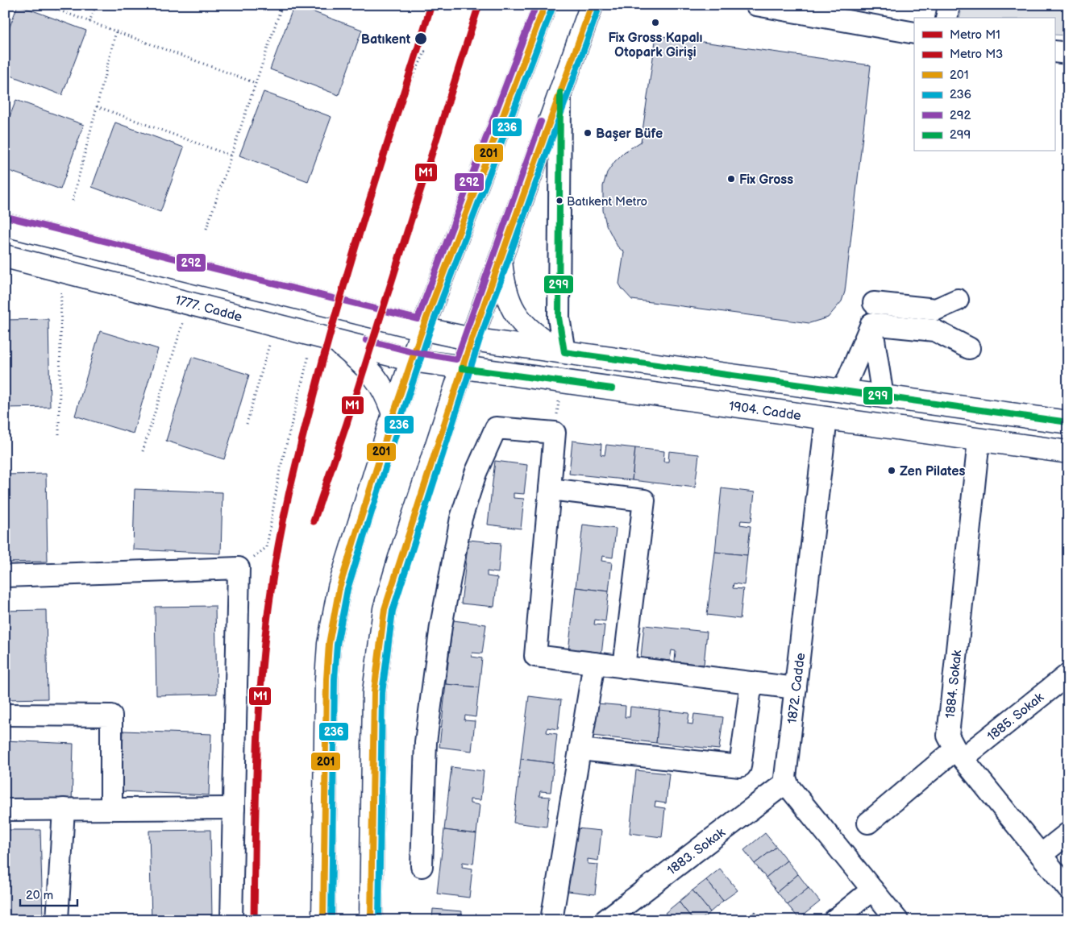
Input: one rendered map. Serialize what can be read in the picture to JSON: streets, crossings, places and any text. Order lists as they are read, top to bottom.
{
  "streets": {
    "main road": ["1777. Cadde", "1904. Cadde"],
    "street": [
      "1884. Sokak",
      "1872. Cadde",
      "1885. Sokak",
      "1883. Sokak"
    ]
  },
  "crossings": [
    ["1777. Cadde", "1904. Cadde"],
    ["1904. Cadde", "1884. Sokak"],
    ["1904. Cadde", "1872. Cadde"],
    ["1884. Sokak", "1885. Sokak"],
    ["1872. Cadde", "1883. Sokak"]
  ],
  "places": [
    "Fix Gross Kapalı Otopark Girişi",
    "Batıkent",
    "Başer Büfe",
    "Fix Gross",
    "Batıkent Metro",
    "Zen Pilates"
  ],
  "lines": [
    "metro line M3",
    "transit line 201",
    "transit line 292",
    "transit line 236",
    "metro line M1",
    "transit line 299"
  ],
  "legend": [
    "Metro M1",
    "Metro M3",
    "201",
    "236",
    "292",
    "299"
  ],
  "scale_bar": "20 m"
}
